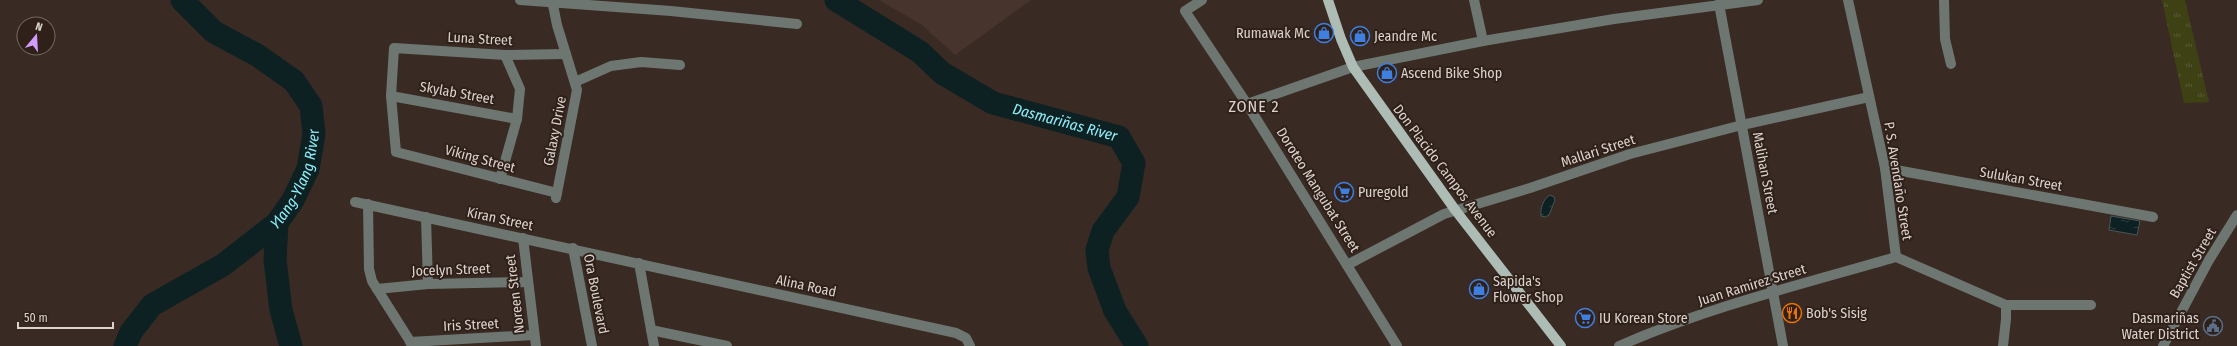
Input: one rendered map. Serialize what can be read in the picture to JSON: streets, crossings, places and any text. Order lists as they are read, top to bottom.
{
  "streets": {
    "main road": ["Don Placido Campos Avenue"],
    "street": [
      "Luna Street",
      "Skylab Street",
      "Galaxy Drive",
      "Mallari Street",
      "Viking Street",
      "Malihan Street",
      "Sulukan Street",
      "P. S. Avendaño Street",
      "Doroteo Mangubat Street",
      "Kiran Street",
      "Baptist Street",
      "Jocelyn Street",
      "Juan Ramirez Street",
      "Alina Road",
      "Noreen Street",
      "Ora Boulevard",
      "Iris Street"
    ]
  },
  "crossings": [
    ["Luna Street", "Skylab Street"],
    ["Luna Street", "Galaxy Drive"],
    ["Luna Street", "Viking Street"],
    ["Skylab Street", "Viking Street"],
    ["Galaxy Drive", "Viking Street"],
    ["Mallari Street", "Don Placido Campos Avenue"],
    ["Mallari Street", "Malihan Street"],
    ["Mallari Street", "P. S. Avendaño Street"],
    ["Mallari Street", "Doroteo Mangubat Street"],
    ["Malihan Street", "Juan Ramirez Street"],
    ["Sulukan Street", "P. S. Avendaño Street"],
    ["P. S. Avendaño Street", "Juan Ramirez Street"],
    ["Kiran Street", "Alina Road"],
    ["Kiran Street", "Noreen Street"],
    ["Kiran Street", "Ora Boulevard"],
    ["Jocelyn Street", "Noreen Street"],
    ["Noreen Street", "Iris Street"]
  ],
  "districts": ["ZONE 2"],
  "water": ["Dasmariñas River", "Ylang-Ylang River"],
  "places": {
    "shop": [
      "Rumawak Mc",
      "Jeandre Mc",
      "Ascend Bike Shop",
      "Sapida's Flower Shop"
    ],
    "supermarket": ["Puregold", "IU Korean Store"],
    "restaurant": ["Bob's Sisig"],
    "public building": ["Dasmariñas Water District"]
  },
  "scale_bar": "50 m",
  "north": "top"
}
